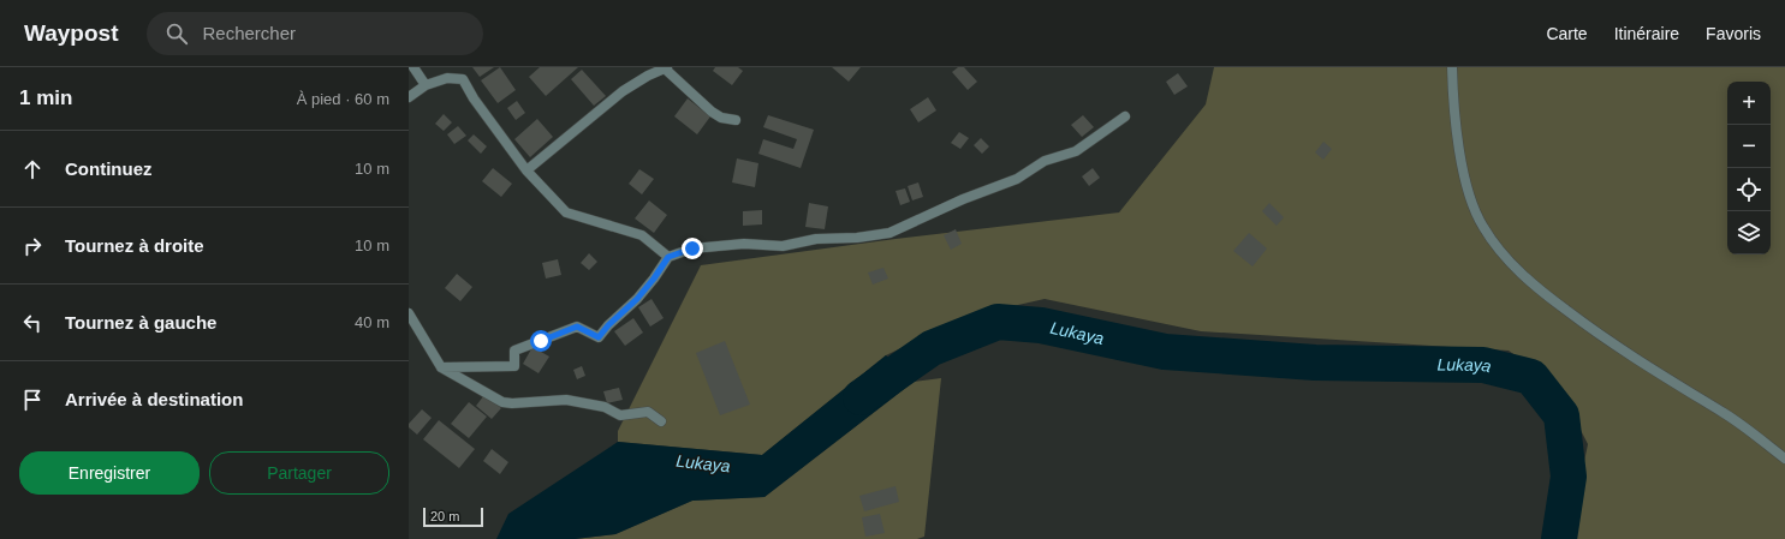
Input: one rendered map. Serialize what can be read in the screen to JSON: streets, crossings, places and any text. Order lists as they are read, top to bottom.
{
  "water": ["Lukaya"],
  "scale_bar": "20 m",
  "page": {
    "header": "Waypost",
    "search": "Rechercher",
    "nav": ["Carte", "Itinéraire", "Favoris"],
    "heading": ["1 min", "À pied · 60 m"],
    "map_buttons": ["+", "−"],
    "list": [
      ["Continuez", "10 m"],
      ["Tournez à droite", "10 m"],
      ["Tournez à gauche", "40 m"],
      "Arrivée à destination"
    ],
    "buttons": ["Enregistrer", "Partager"],
    "scale": "20 m"
  }
}
